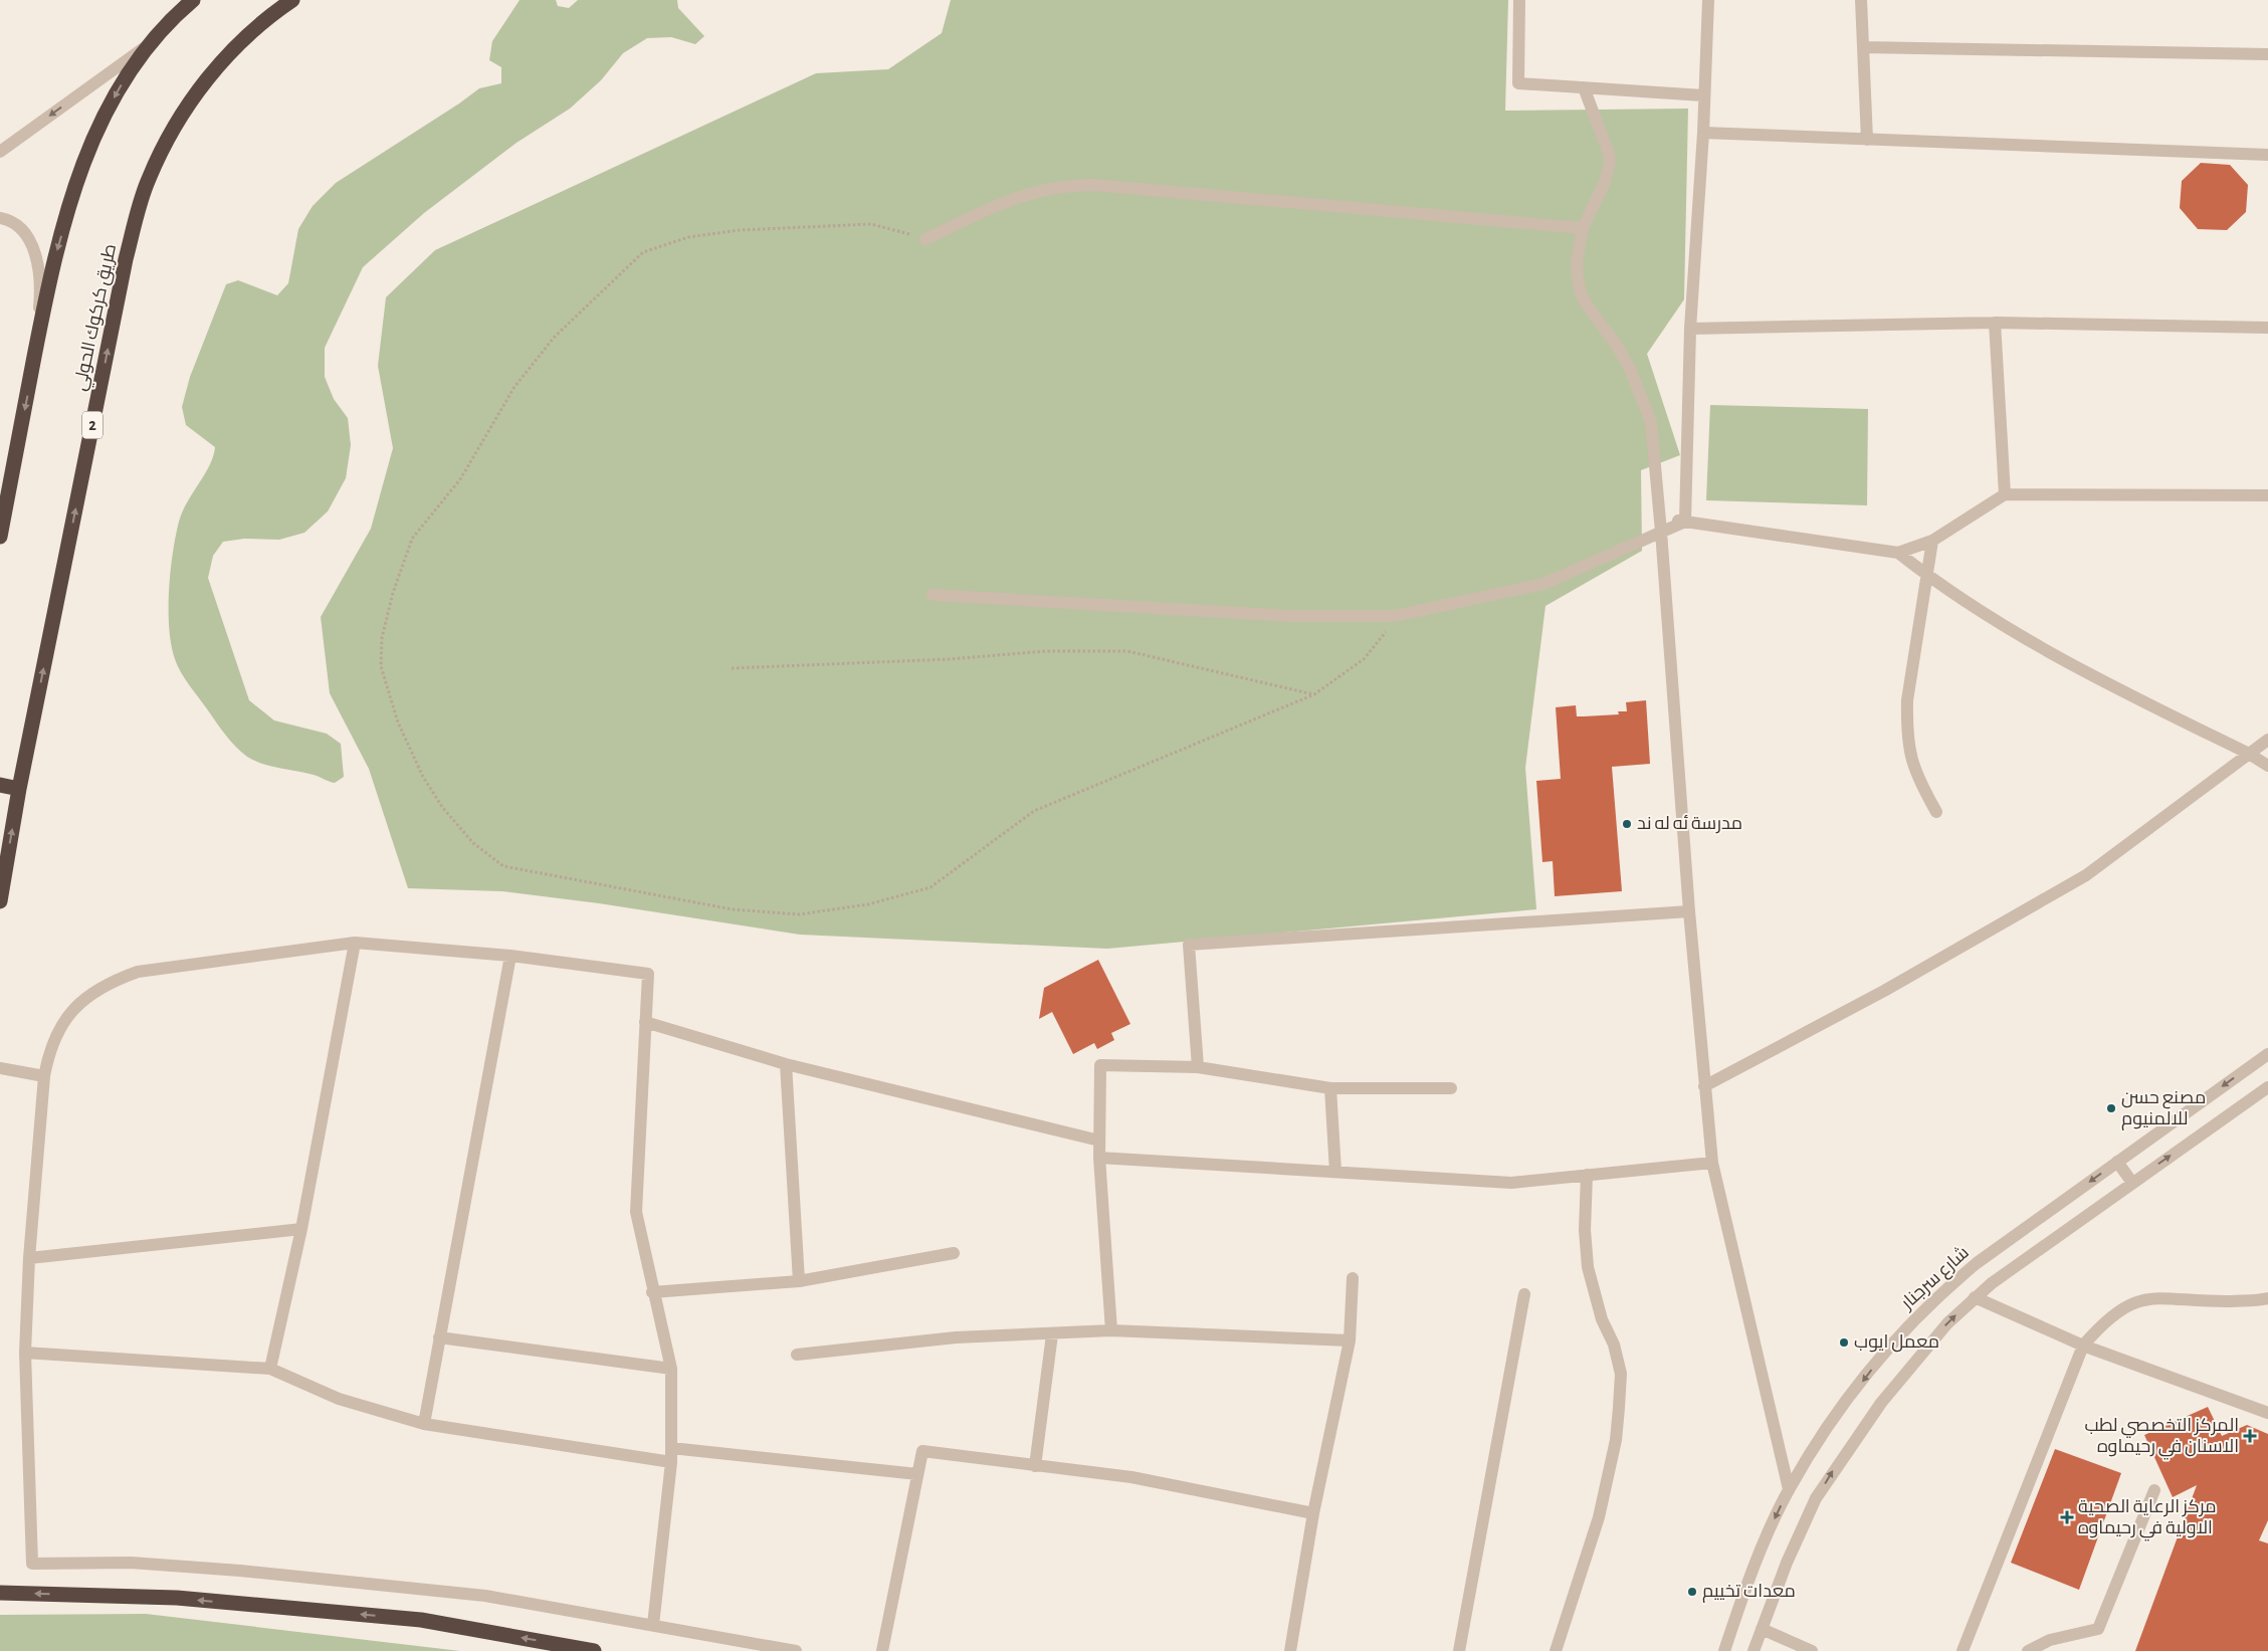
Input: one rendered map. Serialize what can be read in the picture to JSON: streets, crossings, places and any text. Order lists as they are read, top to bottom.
{
  "streets": {
    "highway": ["طريق كركوك الحولي", "2"],
    "street": ["شارع سرجنار"]
  },
  "places": {
    "other": [
      "مدرسة ئه له ند",
      "مصنع حسن للالمنيوم",
      "معمل ايوب",
      "معدات تخييم"
    ],
    "health": ["المركز التخصصي لطب الاسنان في رحيماوه", "مركز الرعاية الصحیة الاولية في رحيماوه"]
  }
}
